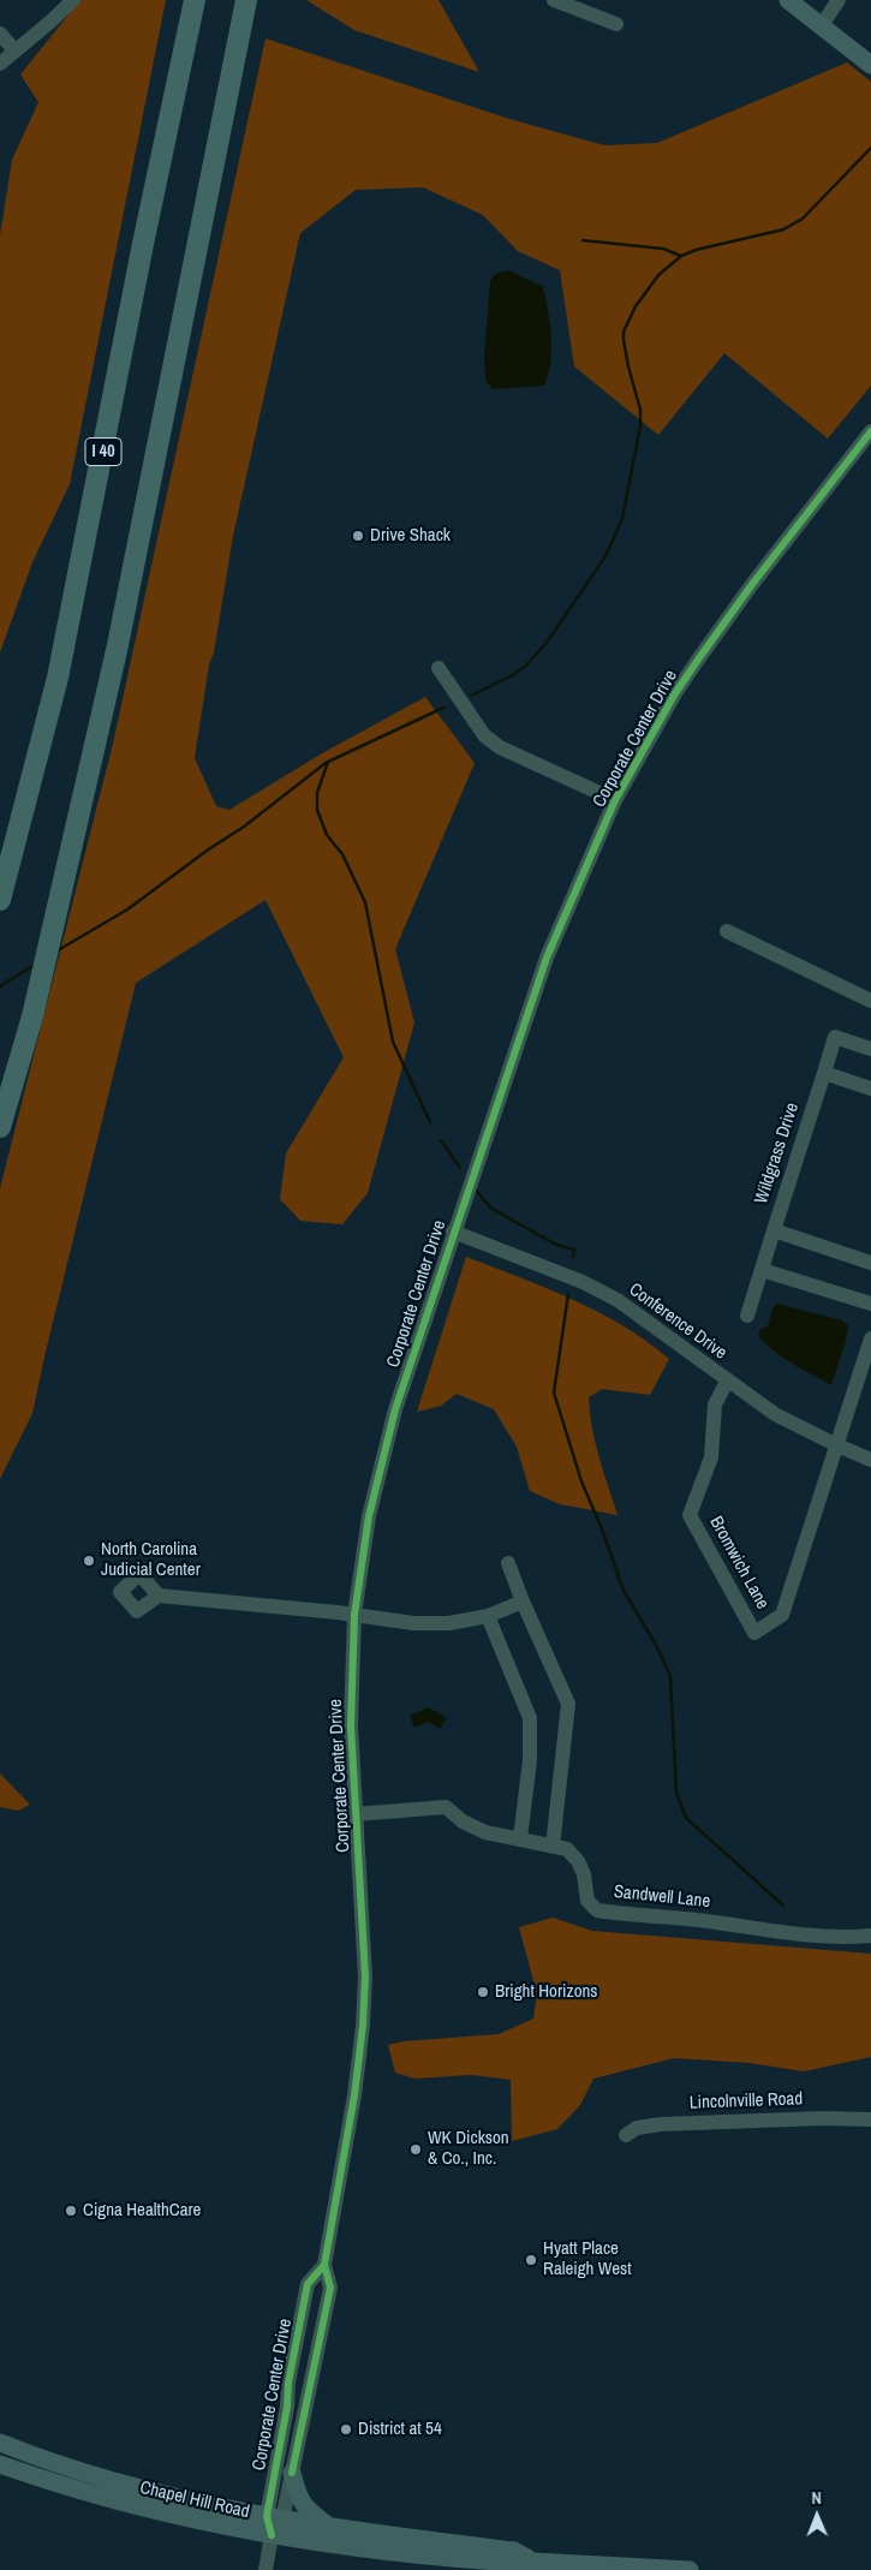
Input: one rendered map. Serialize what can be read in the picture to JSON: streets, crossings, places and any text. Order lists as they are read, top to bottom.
{
  "streets": {
    "highway": ["I 40"],
    "main road": ["Chapel Hill Road"],
    "street": [
      "Corporate Center Drive",
      "Wildgrass Drive",
      "Conference Drive",
      "Bromwich Lane",
      "Sandwell Lane",
      "Lincolnville Road"
    ]
  },
  "crossings": [
    ["Corporate Center Drive", "Conference Drive"],
    ["Corporate Center Drive", "Sandwell Lane"],
    ["Corporate Center Drive", "Chapel Hill Road"],
    ["Conference Drive", "Bromwich Lane"]
  ],
  "places": [
    "Drive Shack",
    "North Carolina Judicial Center",
    "Bright Horizons",
    "WK Dickson & Co., Inc.",
    "Cigna HealthCare",
    "Hyatt Place Raleigh West",
    "District at 54"
  ],
  "north": "top"
}
